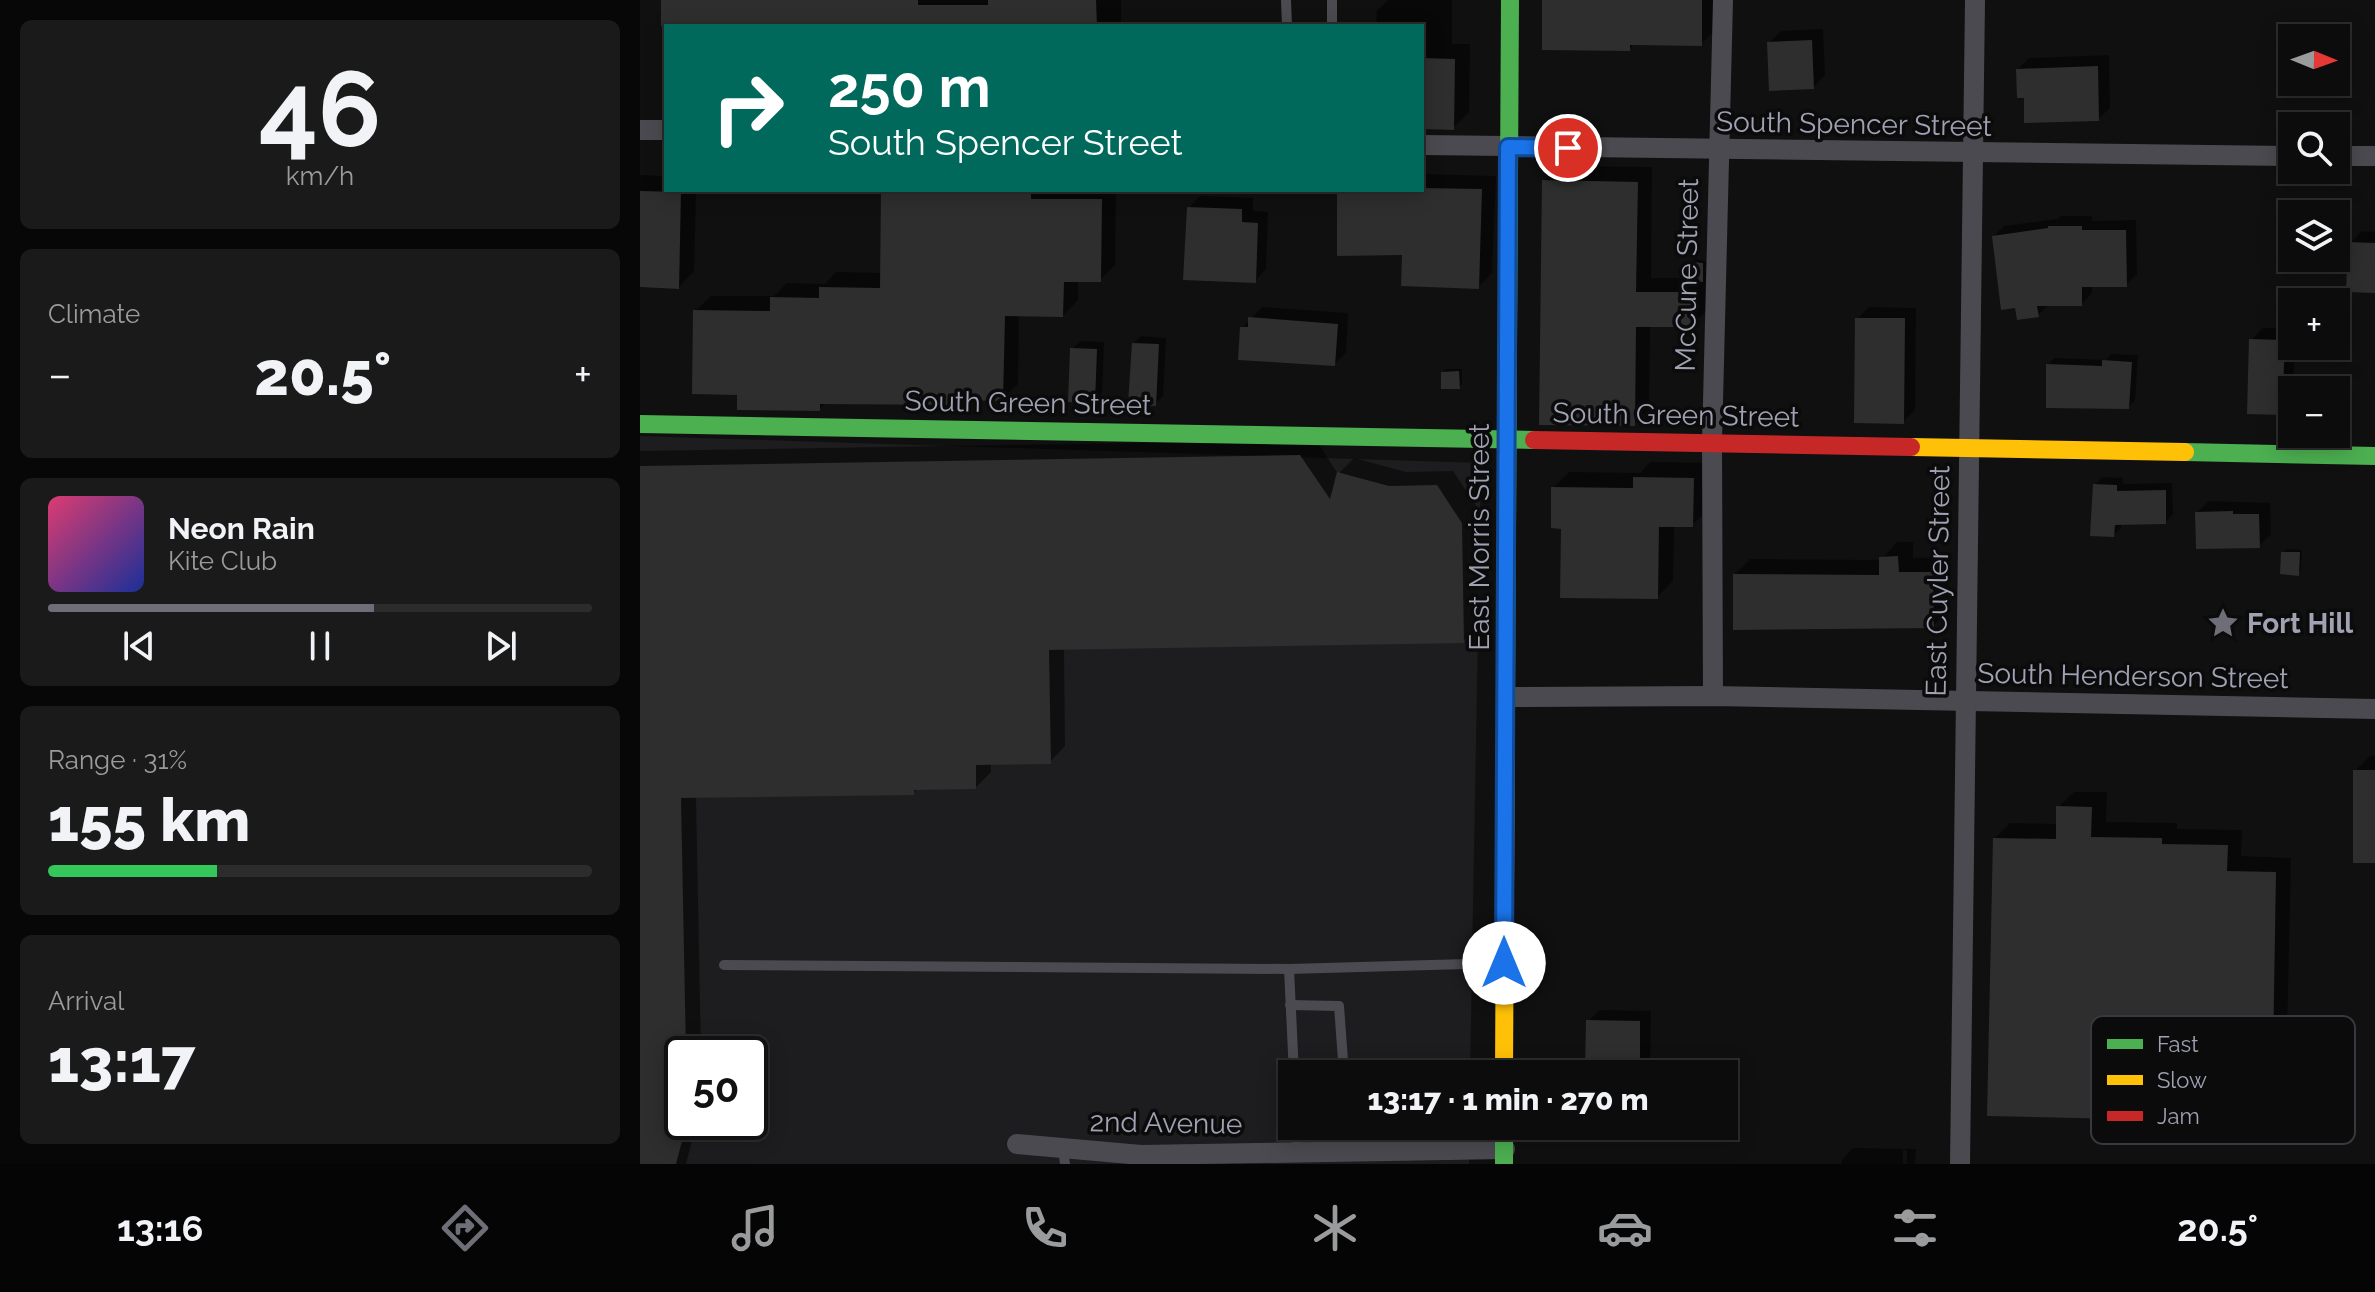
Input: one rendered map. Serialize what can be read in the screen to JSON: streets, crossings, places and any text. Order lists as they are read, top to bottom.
{
  "streets": {
    "street": [
      "South Spencer Street",
      "McCune Street",
      "South Green Street",
      "East Morris Street",
      "East Cuyler Street",
      "South Henderson Street",
      "2nd Avenue"
    ]
  },
  "crossings": [
    ["South Spencer Street", "McCune Street"],
    ["South Spencer Street", "East Morris Street"],
    ["South Spencer Street", "East Cuyler Street"],
    ["McCune Street", "South Green Street"],
    ["McCune Street", "South Henderson Street"],
    ["South Green Street", "East Morris Street"],
    ["South Green Street", "East Cuyler Street"],
    ["East Morris Street", "South Henderson Street"],
    ["East Cuyler Street", "South Henderson Street"]
  ],
  "places": {
    "place": ["Fort Hill"]
  },
  "legend": ["Fast", "Slow", "Jam"],
  "north": "right",
  "page": {
    "tile": [
      ["46", "km/h"],
      "Climate",
      ["Range · 31%", "155 km"],
      ["Arrival", "13:17"]
    ],
    "map_buttons": ["+", "−"],
    "turn": ["250 m", "South Spencer Street"],
    "heat": ["−", "20.5°", "+"],
    "song": ["Neon Rain", "Kite Club"],
    "limit": "50",
    "trip": "13:17 · 1 min · 270 m",
    "tabs": ["13:16", "20.5°"]
  }
}
